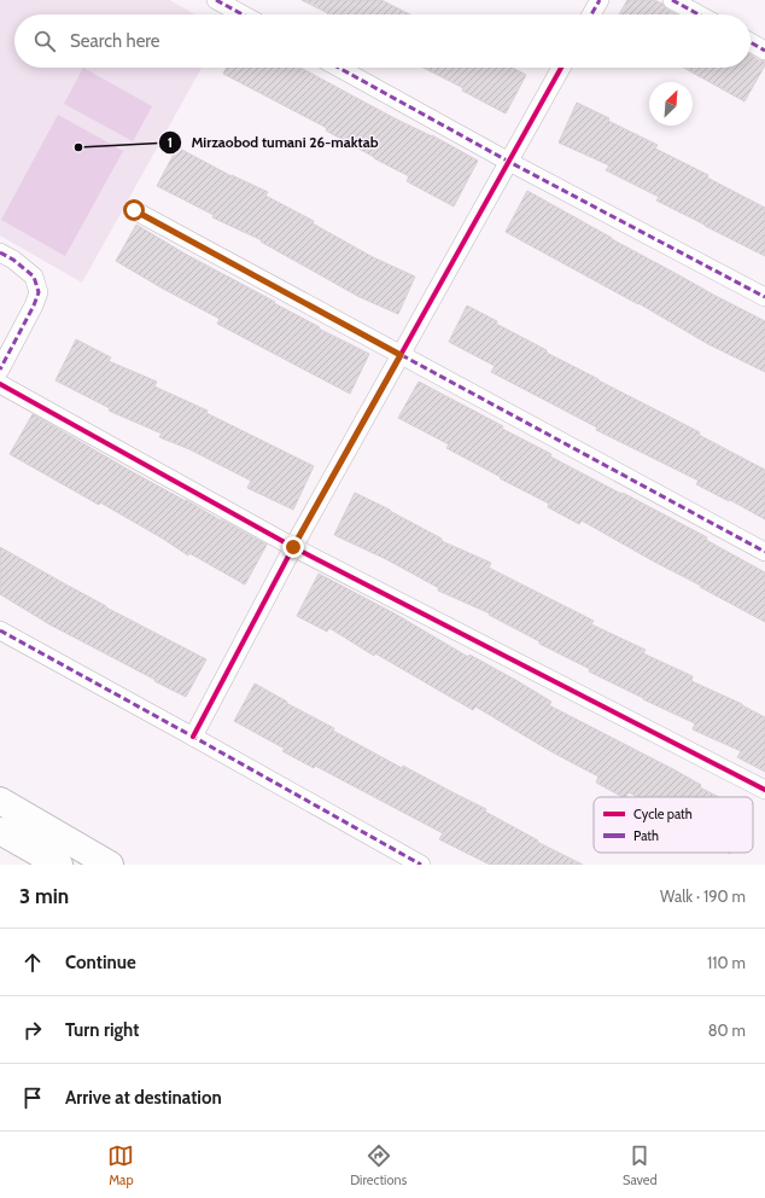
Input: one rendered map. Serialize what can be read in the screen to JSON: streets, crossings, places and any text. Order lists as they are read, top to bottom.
{
  "places": ["Mirzaobod tumani 26-maktab"],
  "legend": ["Cycle path", "Path"],
  "north": "top right",
  "page": {
    "search": "Search here",
    "heading": ["3 min", "Walk · 190 m"],
    "list": [
      ["Continue", "110 m"],
      ["Turn right", "80 m"],
      "Arrive at destination"
    ],
    "nav": ["Map", "Directions", "Saved"]
  }
}
